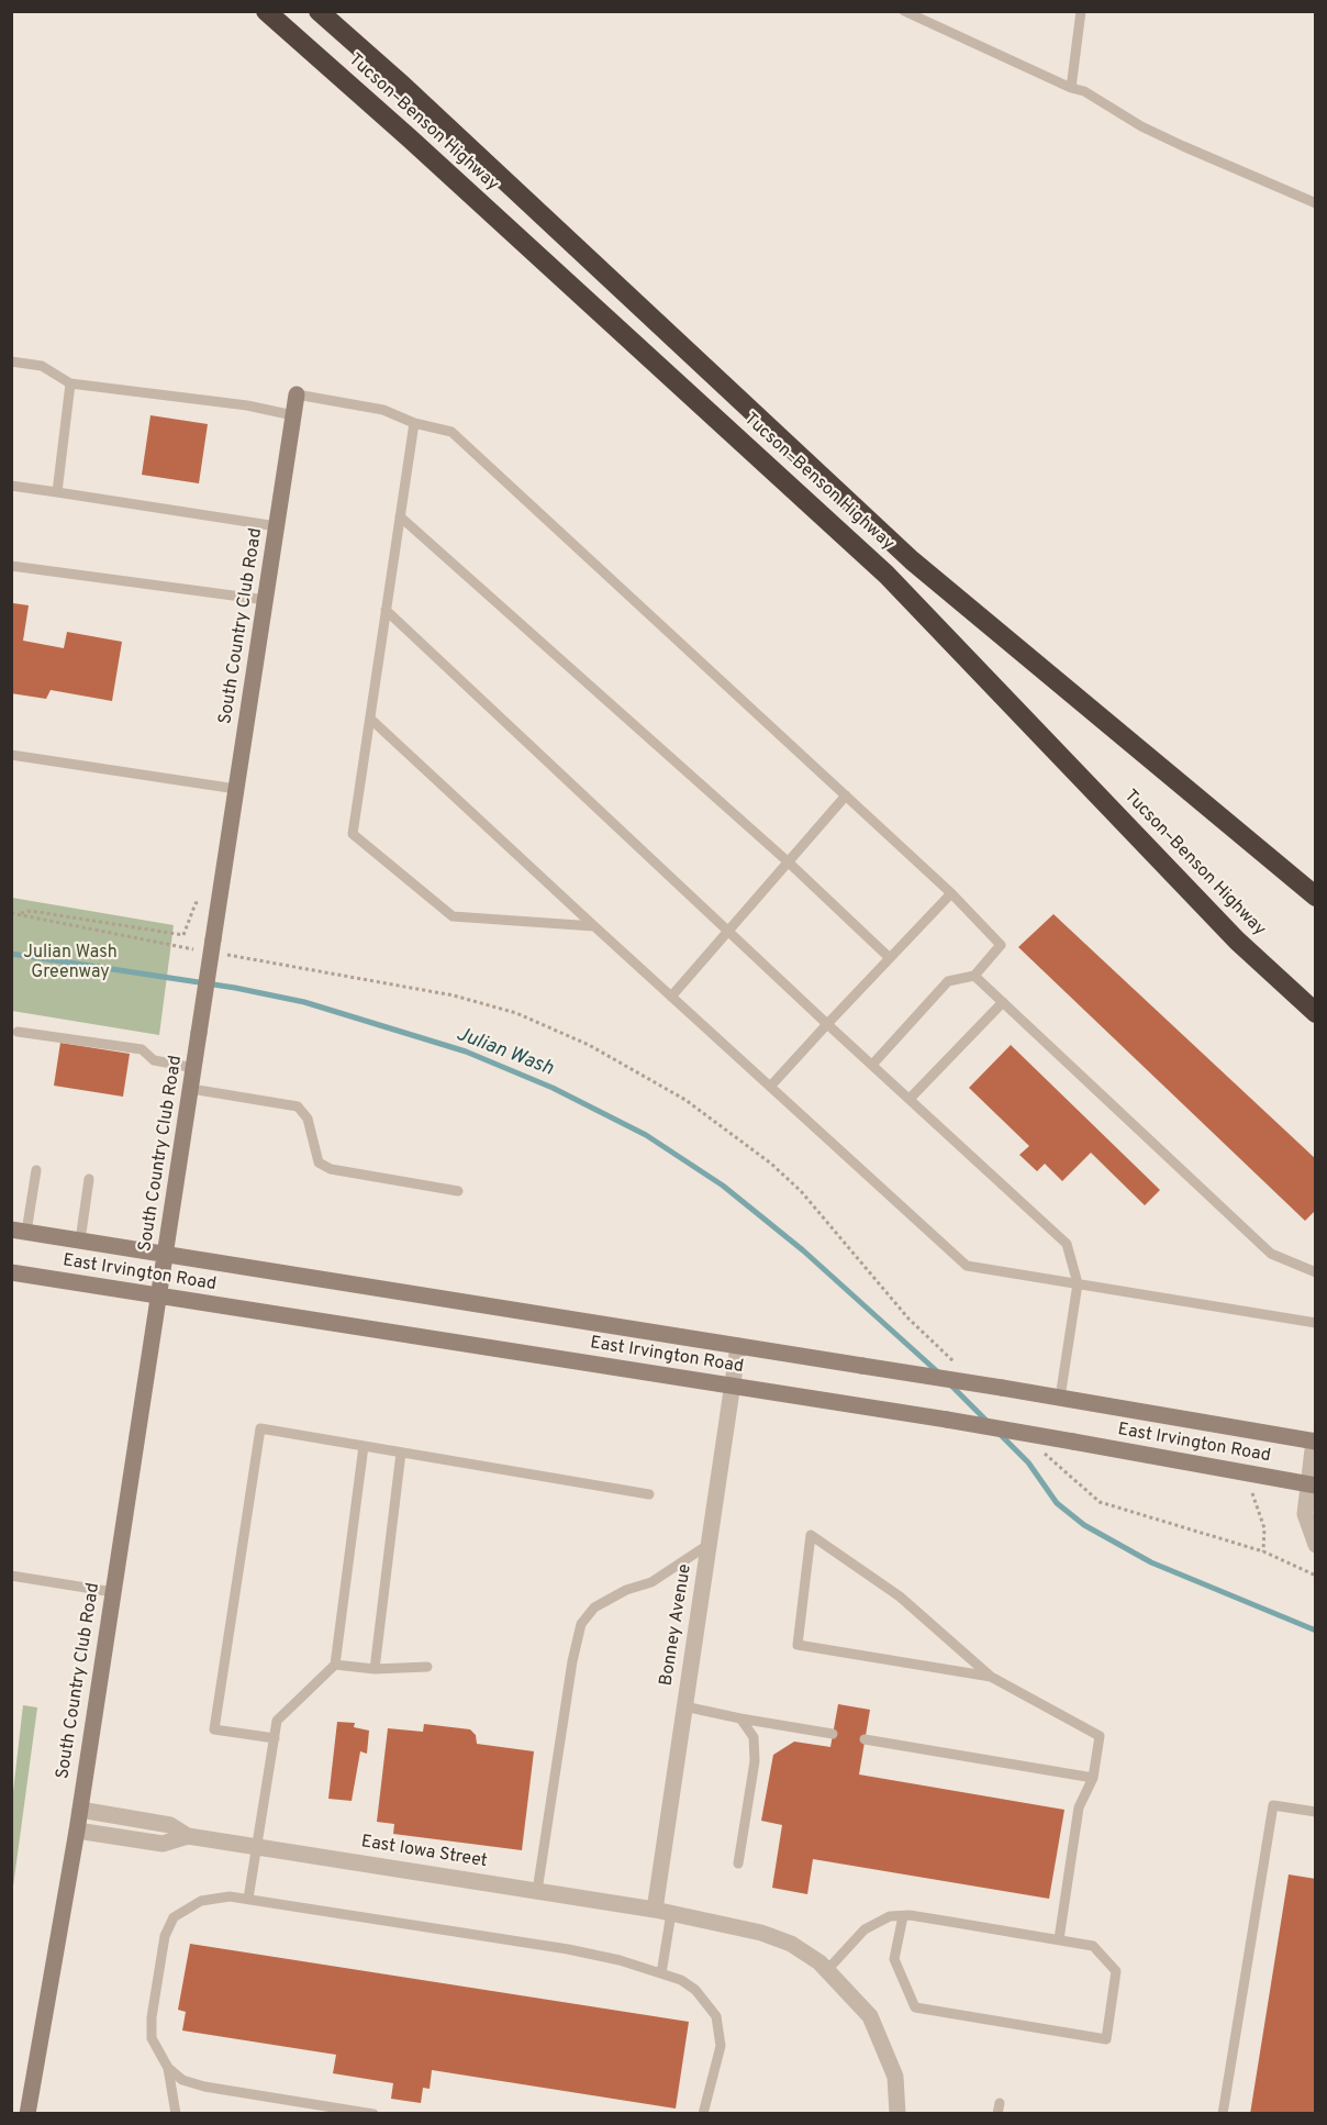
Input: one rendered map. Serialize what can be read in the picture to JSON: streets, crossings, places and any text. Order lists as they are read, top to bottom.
{
  "streets": {
    "highway": ["Tucson–Benson Highway"],
    "main road": ["South Country Club Road", "East Irvington Road"],
    "street": ["Bonney Avenue", "East Iowa Street"]
  },
  "crossings": [
    ["South Country Club Road", "East Irvington Road"],
    ["South Country Club Road", "East Iowa Street"],
    ["East Irvington Road", "Bonney Avenue"],
    ["Bonney Avenue", "East Iowa Street"]
  ],
  "water": ["Julian Wash"],
  "parks": ["Julian Wash Greenway"]
}
